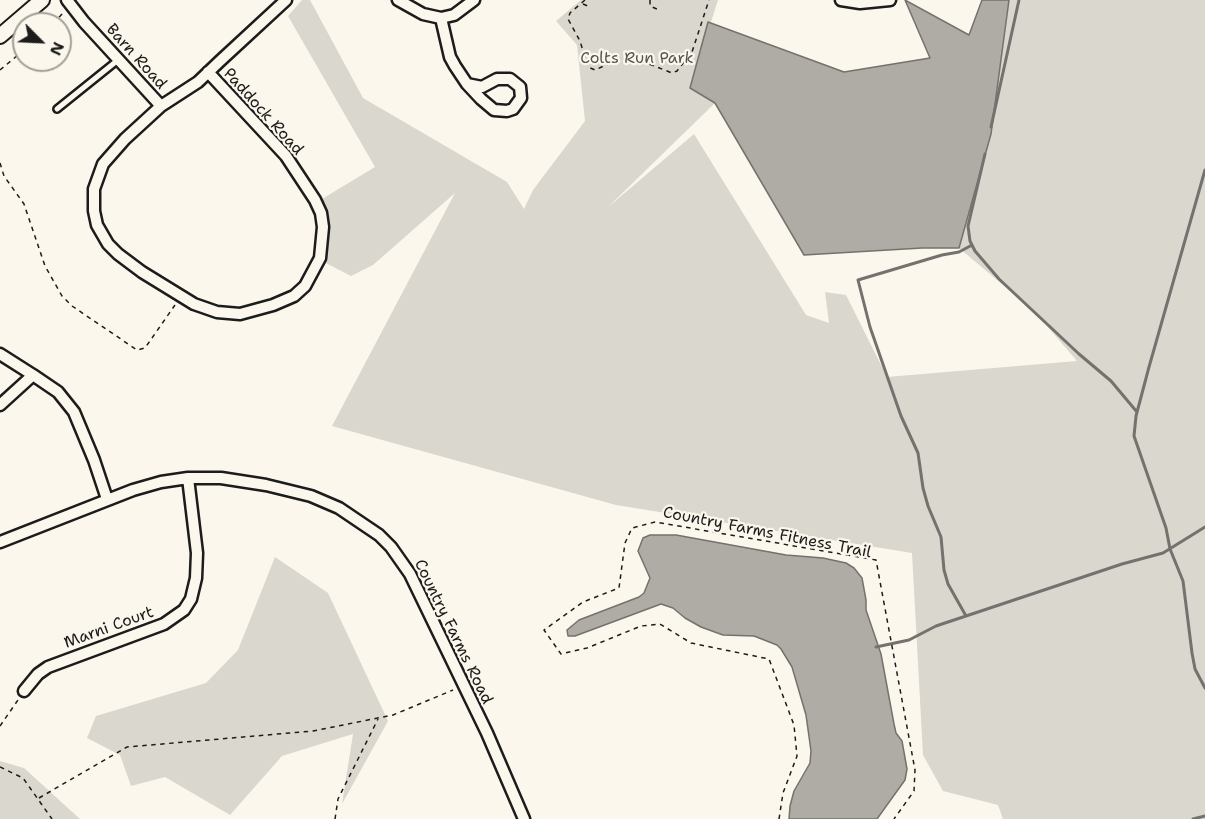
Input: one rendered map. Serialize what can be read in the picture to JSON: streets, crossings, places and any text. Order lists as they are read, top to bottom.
{
  "streets": {
    "street": [
      "Barn Road",
      "Paddock Road",
      "Marni Court",
      "Country Farms Road"
    ],
    "path": ["Country Farms Fitness Trail"]
  },
  "crossings": [
    ["Barn Road", "Paddock Road"],
    ["Marni Court", "Country Farms Road"]
  ],
  "parks": ["Colts Run Park"],
  "north": "bottom right"
}
